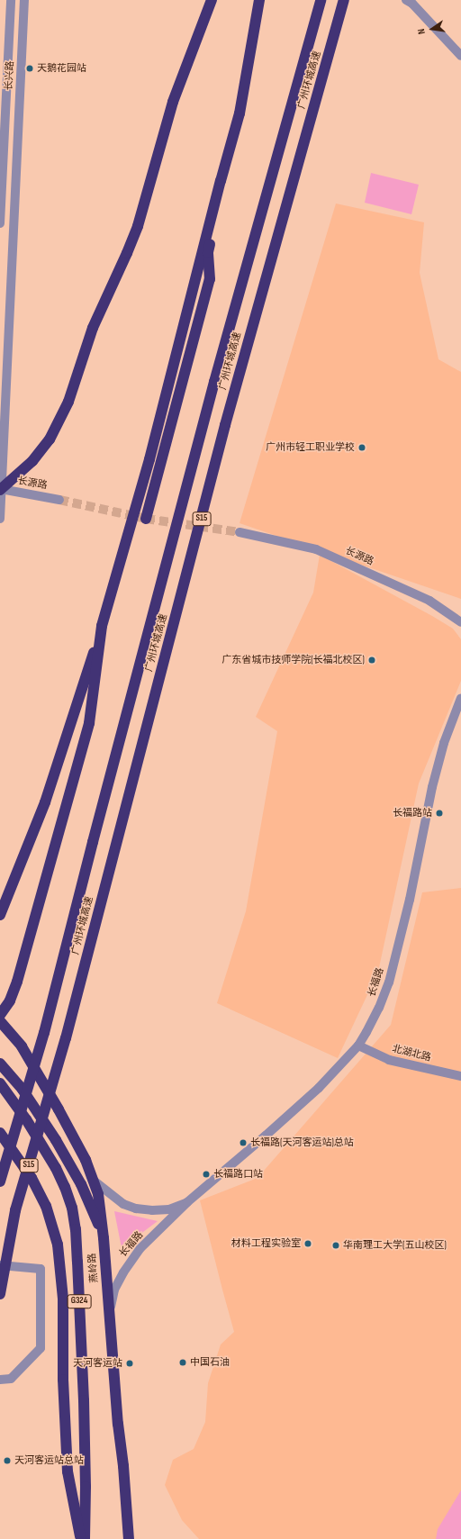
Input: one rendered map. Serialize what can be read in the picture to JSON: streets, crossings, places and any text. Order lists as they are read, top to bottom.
{
  "streets": {
    "highway": [
      "广州环城高速",
      "S15",
      "燕岭路",
      "G324"
    ],
    "street": [
      "长兴路",
      "长源路",
      "长福路",
      "北湖北路"
    ]
  },
  "crossings": [
    ["长兴路", "长源路"],
    ["长福路", "北湖北路"],
    ["长福路", "燕岭路"]
  ],
  "places": [
    "天鹅花园站",
    "广州市轻工职业学校",
    "广东省城市技师学院(长福北校区)",
    "长福路站",
    "长福路(天河客运站)总站",
    "长福路口站",
    "材料工程实验室",
    "华南理工大学(五山校区)",
    "中国石油",
    "天河客运站",
    "天河客运站总站"
  ],
  "north": "left"
}
